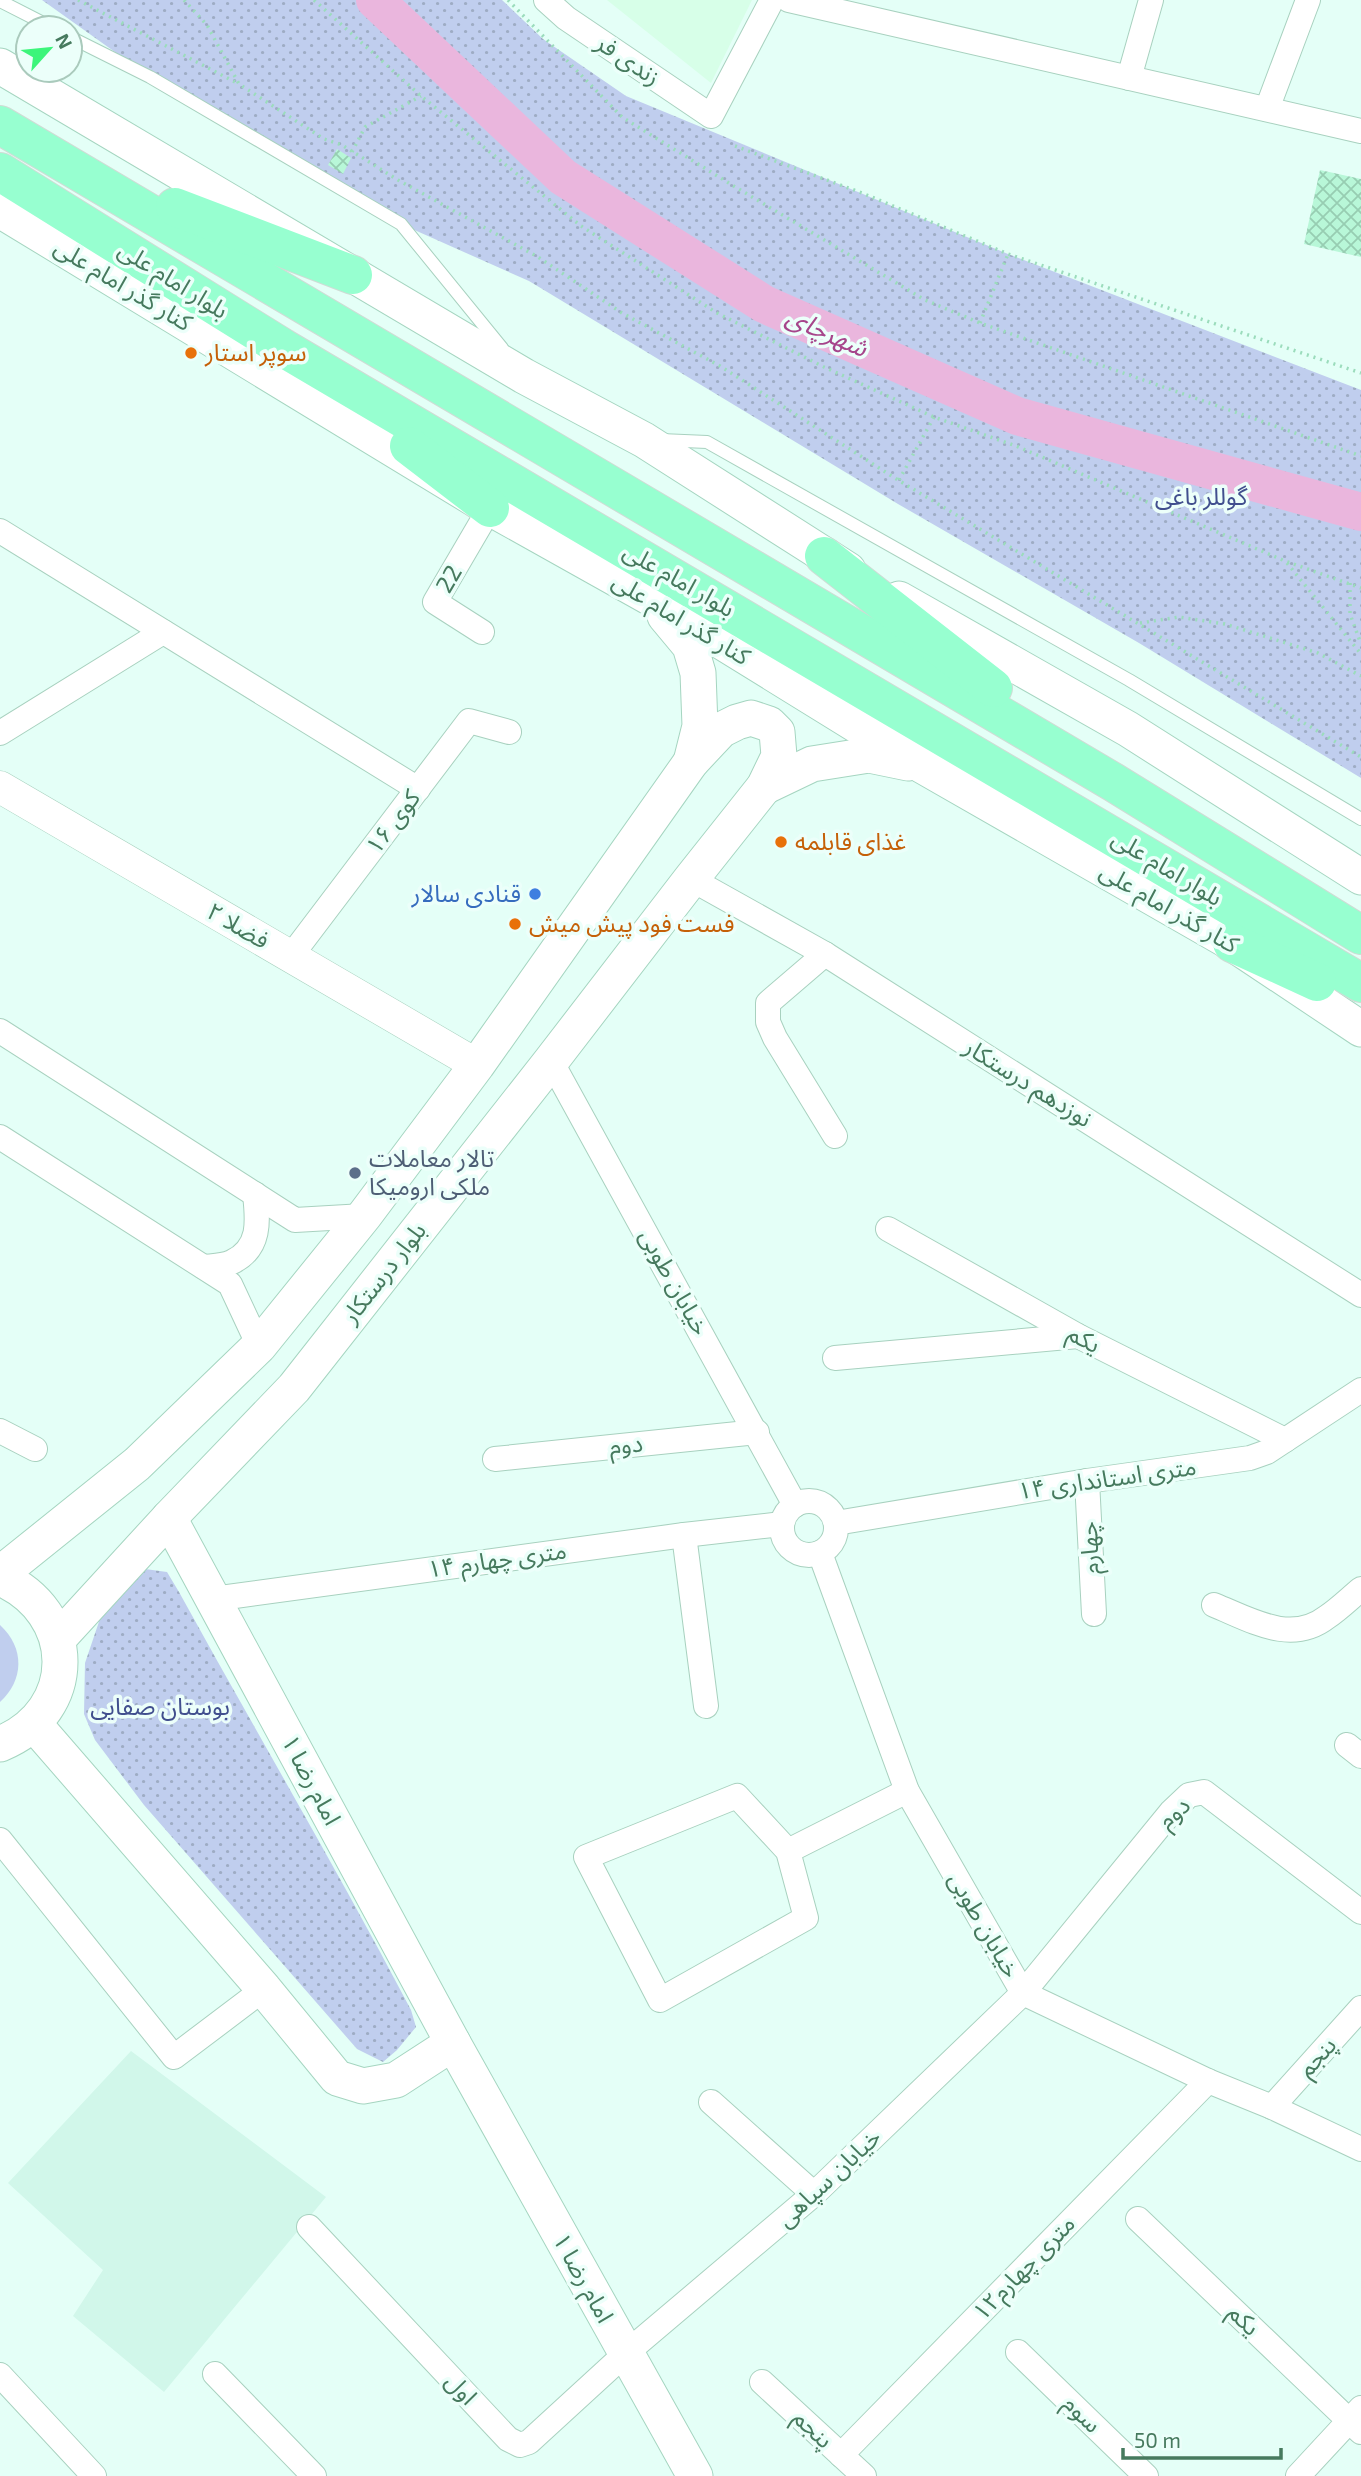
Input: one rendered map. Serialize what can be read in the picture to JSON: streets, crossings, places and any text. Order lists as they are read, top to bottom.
{
  "streets": {
    "highway": ["بلوار امام علی"],
    "main road": ["کنار گذر امام علی", "بلوار درستکار", "امام رضا ۱"],
    "street": [
      "زندی فر",
      "22",
      "کوی ۱۶",
      "فضلا ۲",
      "نوزدهم درستکار",
      "خیابان طوبی",
      "یکم",
      "دوم",
      "۱۴ متری استانداری",
      "چهارم",
      "۱۴ متری چهارم",
      "پنجم",
      "خیابان سپاهی",
      "۱۲متری چهارم",
      "اول",
      "سوم"
    ]
  },
  "crossings": [
    ["کنار گذر امام علی", "22"],
    ["کوی ۱۶", "فضلا ۲"],
    ["نوزدهم درستکار", "بلوار درستکار"],
    ["بلوار درستکار", "خیابان طوبی"],
    ["بلوار درستکار", "امام رضا ۱"],
    ["خیابان طوبی", "دوم"],
    ["خیابان طوبی", "۱۴ متری استانداری"],
    ["خیابان طوبی", "۱۴ متری چهارم"],
    ["خیابان طوبی", "پنجم"],
    ["خیابان طوبی", "خیابان سپاهی"],
    ["خیابان طوبی", "۱۲متری چهارم"],
    ["یکم", "۱۴ متری استانداری"],
    ["دوم", "خیابان سپاهی"],
    ["۱۴ متری استانداری", "چهارم"],
    ["۱۴ متری استانداری", "۱۴ متری چهارم"],
    ["۱۴ متری چهارم", "امام رضا ۱"],
    ["امام رضا ۱", "خیابان سپاهی"],
    ["امام رضا ۱", "اول"],
    ["پنجم", "۱۲متری چهارم"],
    ["خیابان سپاهی", "اول"]
  ],
  "water": ["شهرچای"],
  "parks": ["گوللر باغی", "بوستان صفایی"],
  "places": [
    "سوپر استار",
    "غذای قابلمه",
    "قنادی سالار",
    "فست فود پیش میش",
    "تالار معاملات ملکی ارومیکا"
  ],
  "scale_bar": "50 m",
  "north": "top right"
}
